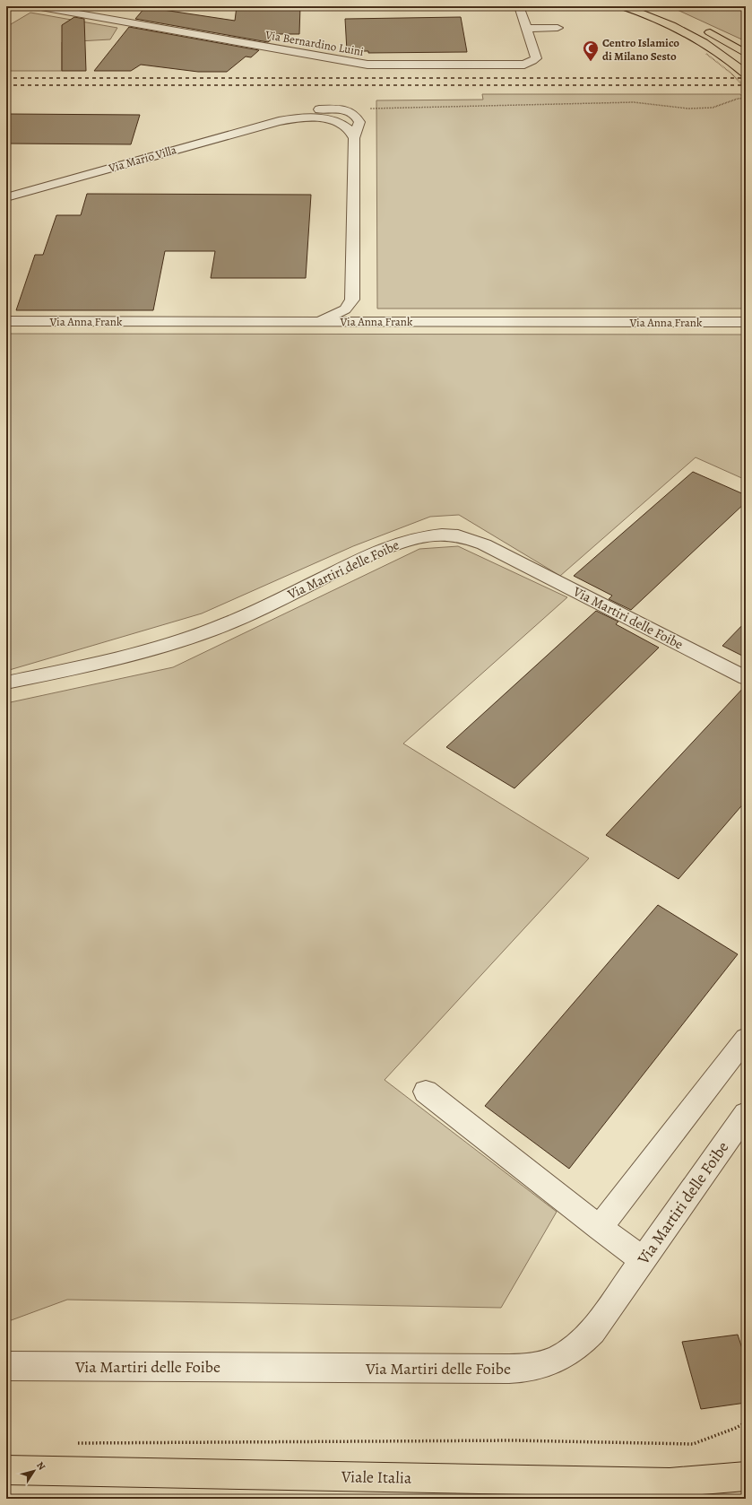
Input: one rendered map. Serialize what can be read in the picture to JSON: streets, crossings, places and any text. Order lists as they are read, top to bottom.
{
  "streets": {
    "main road": ["Viale Italia"],
    "street": [
      "Via Bernardino Luini",
      "Via Mario Villa",
      "Via Anna Frank",
      "Via Martiri delle Foibe"
    ]
  },
  "places": {
    "mosque": ["Centro Islamico di Milano Sesto"]
  },
  "north": "top right"
}
